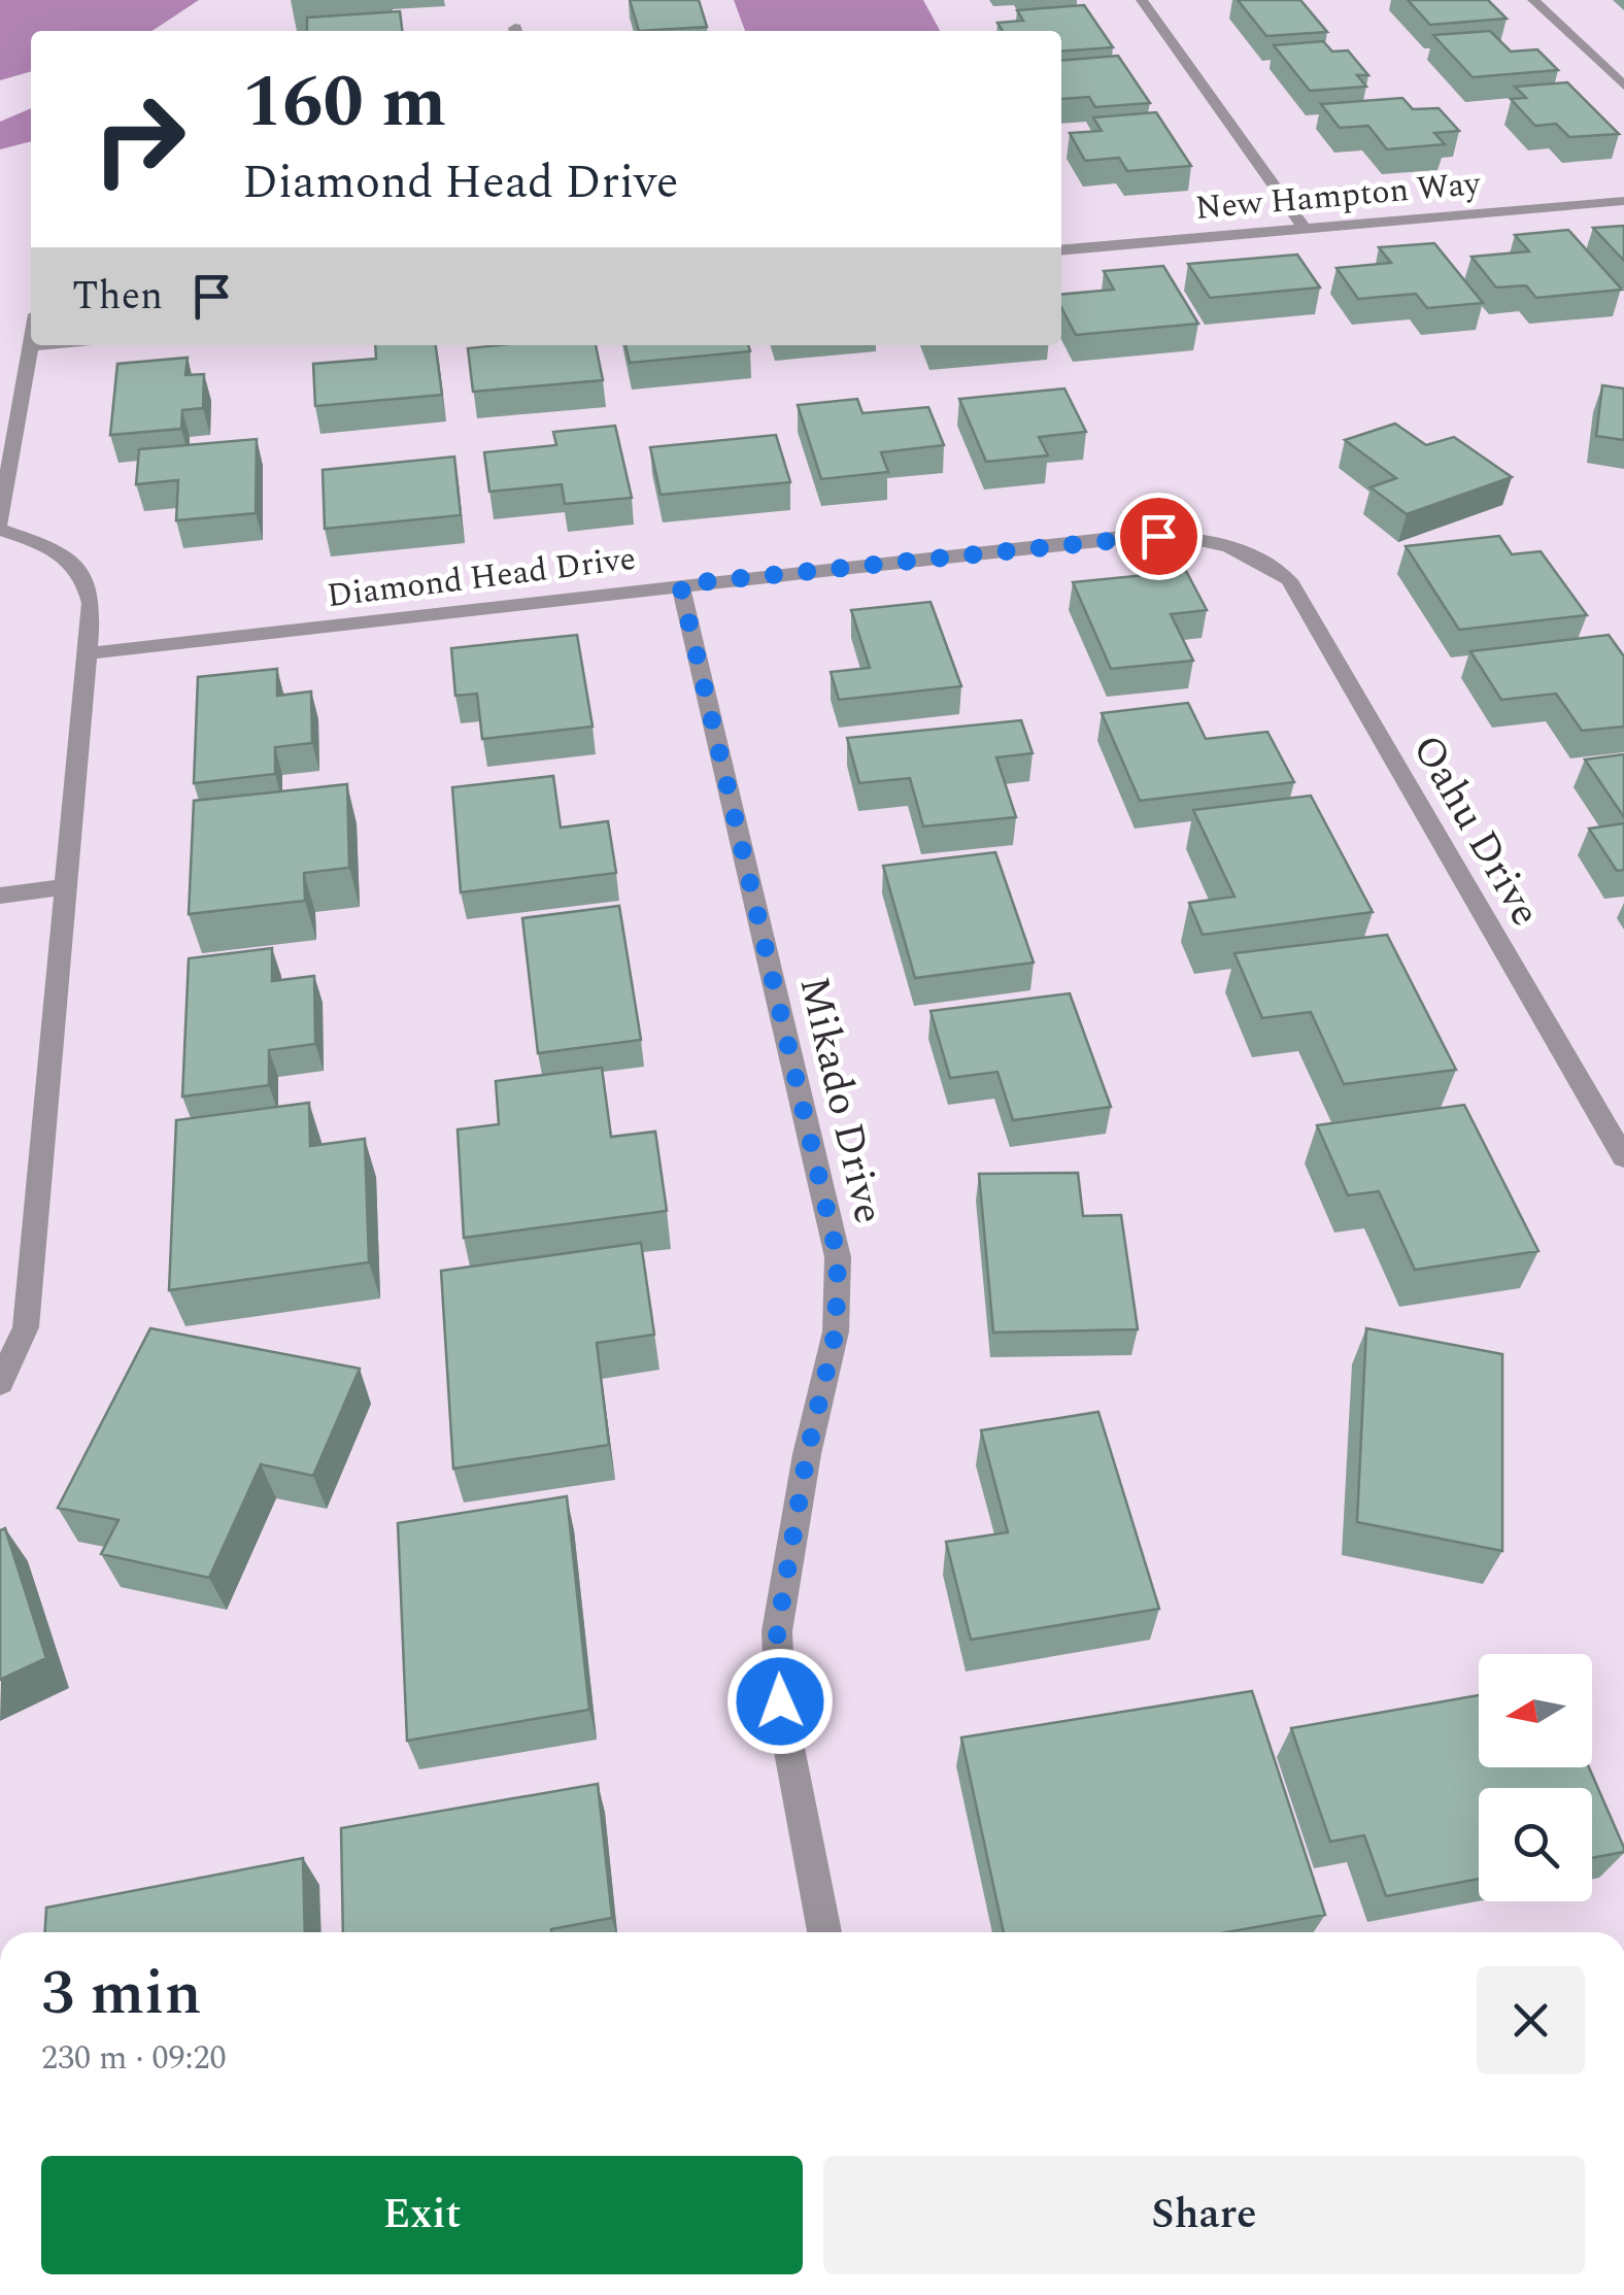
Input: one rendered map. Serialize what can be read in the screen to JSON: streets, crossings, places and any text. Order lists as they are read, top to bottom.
{
  "streets": {
    "street": [
      "New Hampton Way",
      "Diamond Head Drive",
      "Oahu Drive",
      "Mikado Drive"
    ]
  },
  "crossings": [
    ["Diamond Head Drive", "Oahu Drive"],
    ["Diamond Head Drive", "Mikado Drive"]
  ],
  "north": "left",
  "page": {
    "turn": ["160 m", "Diamond Head Drive"],
    "then": "Then",
    "heading": ["3 min", "230 m · 09:20"],
    "buttons": ["Exit", "Share"]
  }
}
